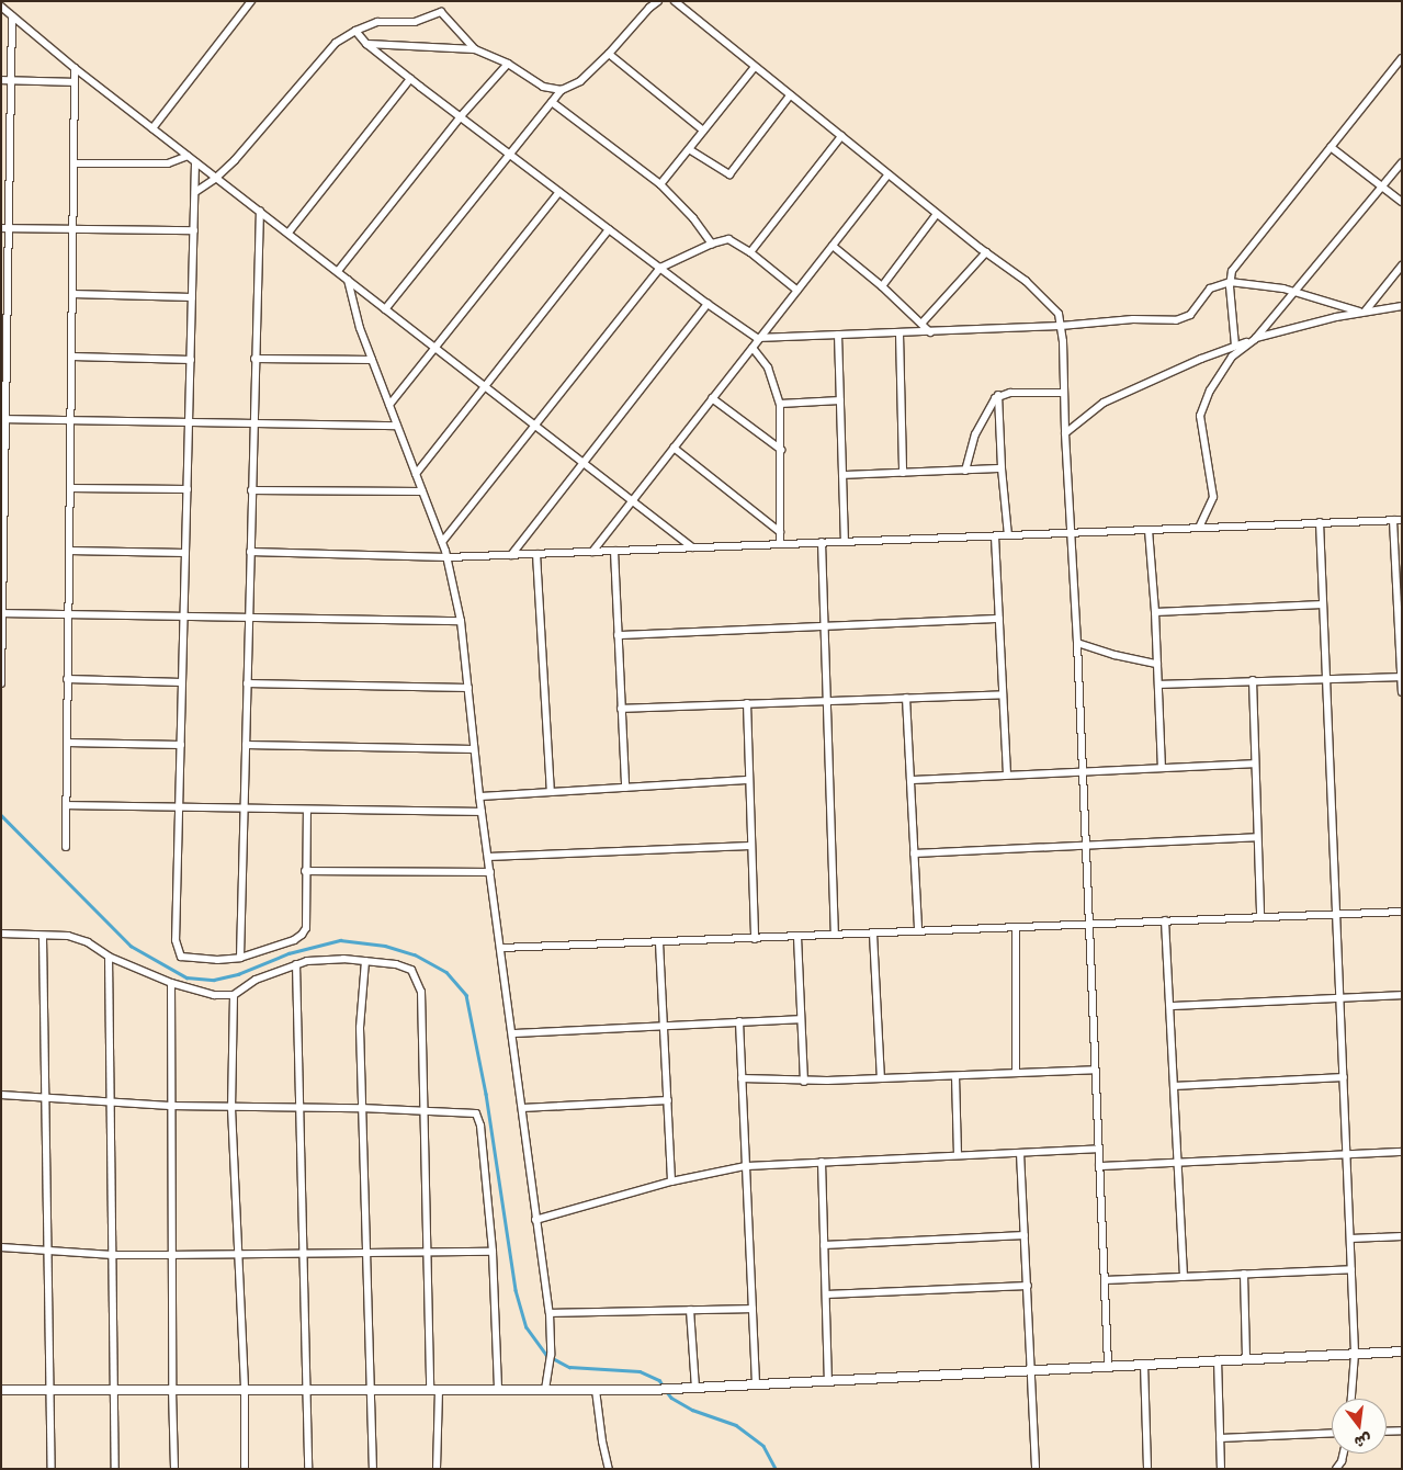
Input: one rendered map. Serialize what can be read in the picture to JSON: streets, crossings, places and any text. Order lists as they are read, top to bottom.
{
  "north": "bottom"
}
